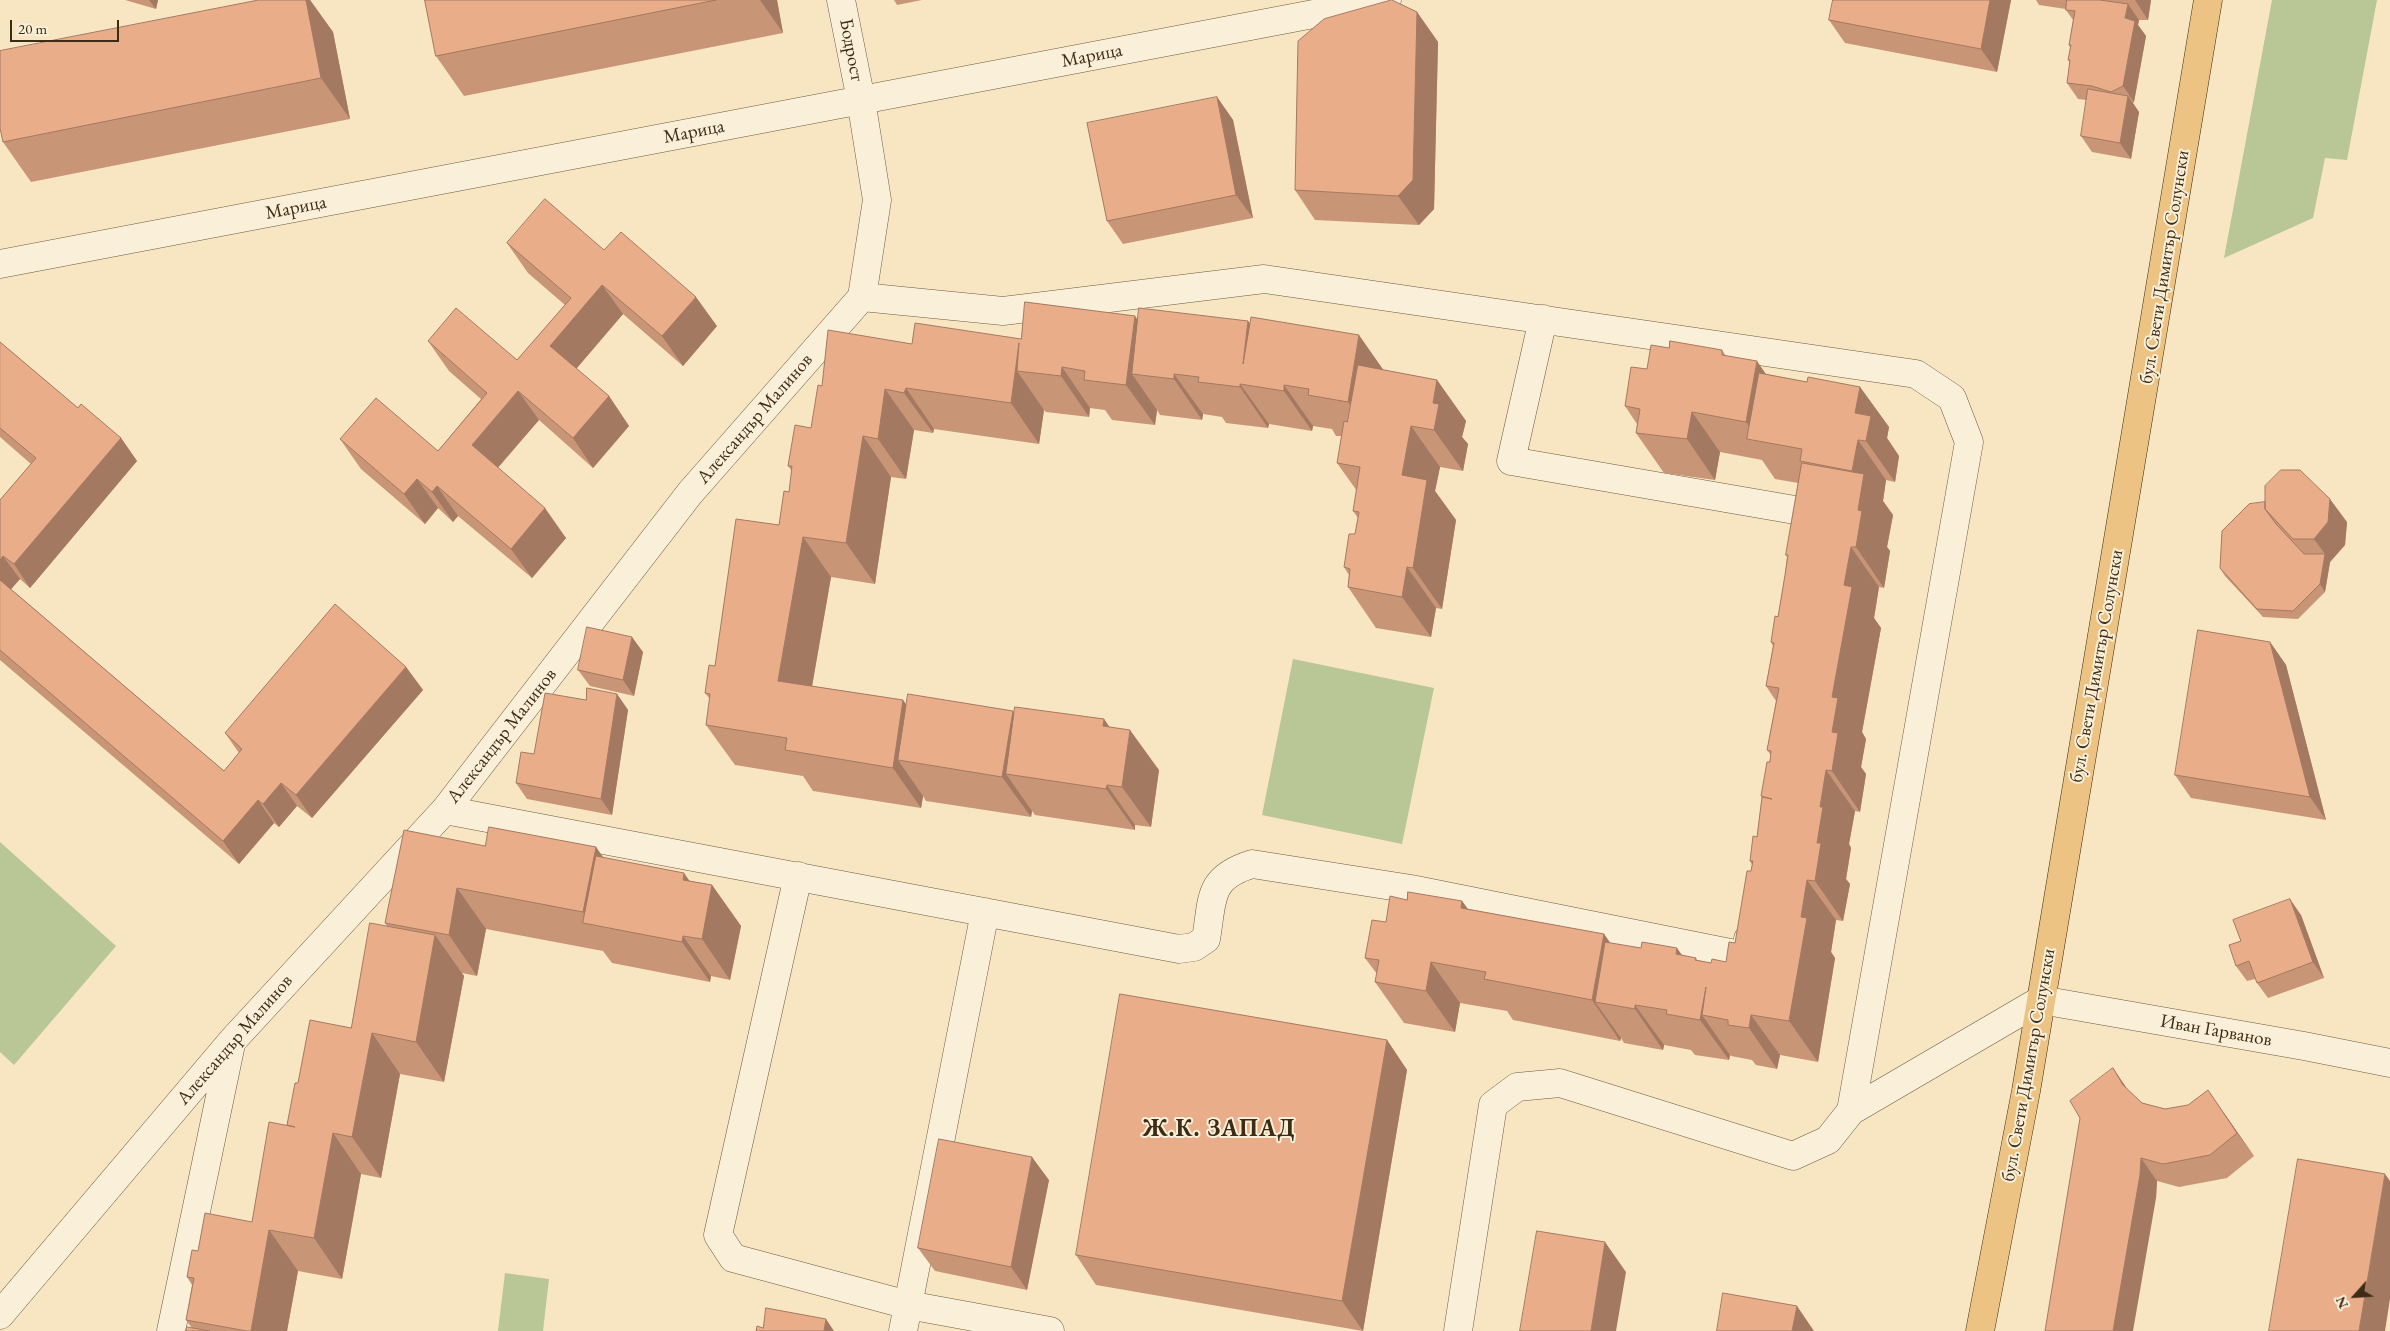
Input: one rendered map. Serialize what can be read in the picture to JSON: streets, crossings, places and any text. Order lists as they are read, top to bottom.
{
  "streets": {
    "main road": ["бул. Свети Димитър Солунски"],
    "street": [
      "Бодрост",
      "Марица",
      "Александър Малинов",
      "Иван Гарванов"
    ]
  },
  "crossings": [
    ["Бодрост", "Марица"],
    ["бул. Свети Димитър Солунски", "Иван Гарванов"]
  ],
  "districts": ["Ж.К. ЗАПАД"],
  "scale_bar": "20 m",
  "north": "bottom left"
}
